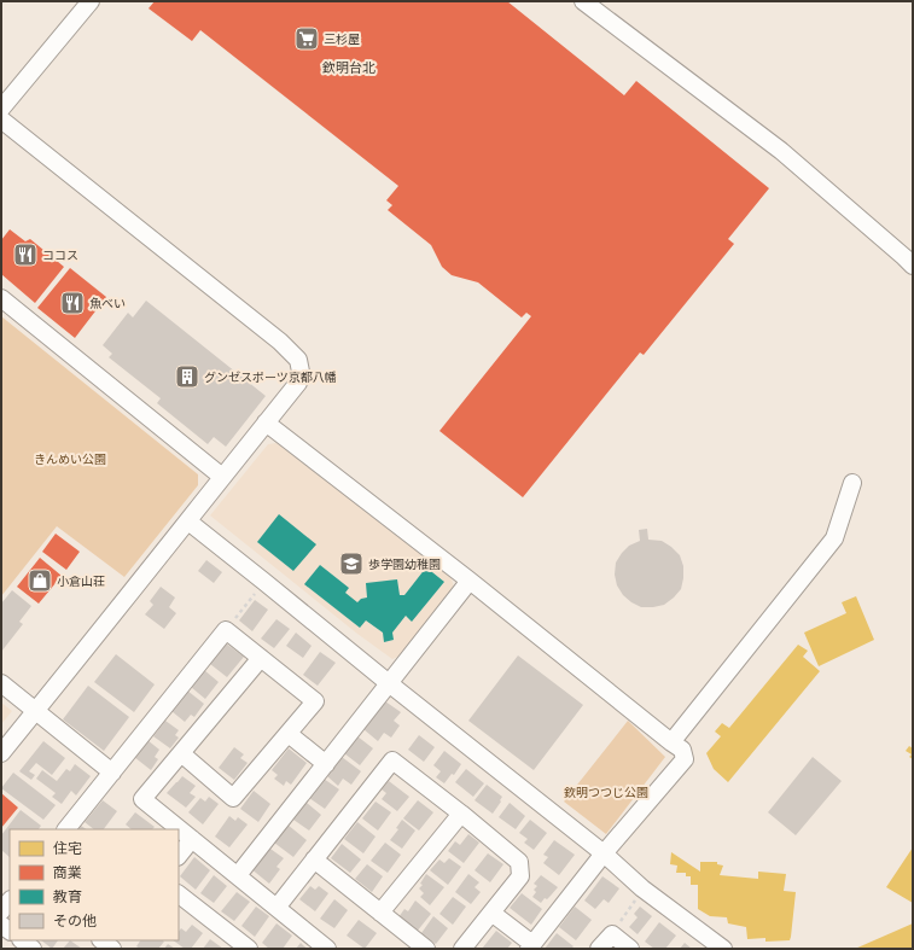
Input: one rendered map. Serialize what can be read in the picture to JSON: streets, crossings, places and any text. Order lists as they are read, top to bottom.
{
  "districts": ["欽明台北"],
  "parks": ["きんめい公園", "欽明つつじ公園"],
  "places": {
    "supermarket": ["三杉屋"],
    "restaurant": ["ココス", "魚べい"],
    "building": ["グンゼスポーツ京都八幡"],
    "school or university": ["歩学園幼稚園"],
    "shop": ["小倉山荘"]
  },
  "legend": [
    "住宅",
    "商業",
    "教育",
    "その他"
  ]
}
